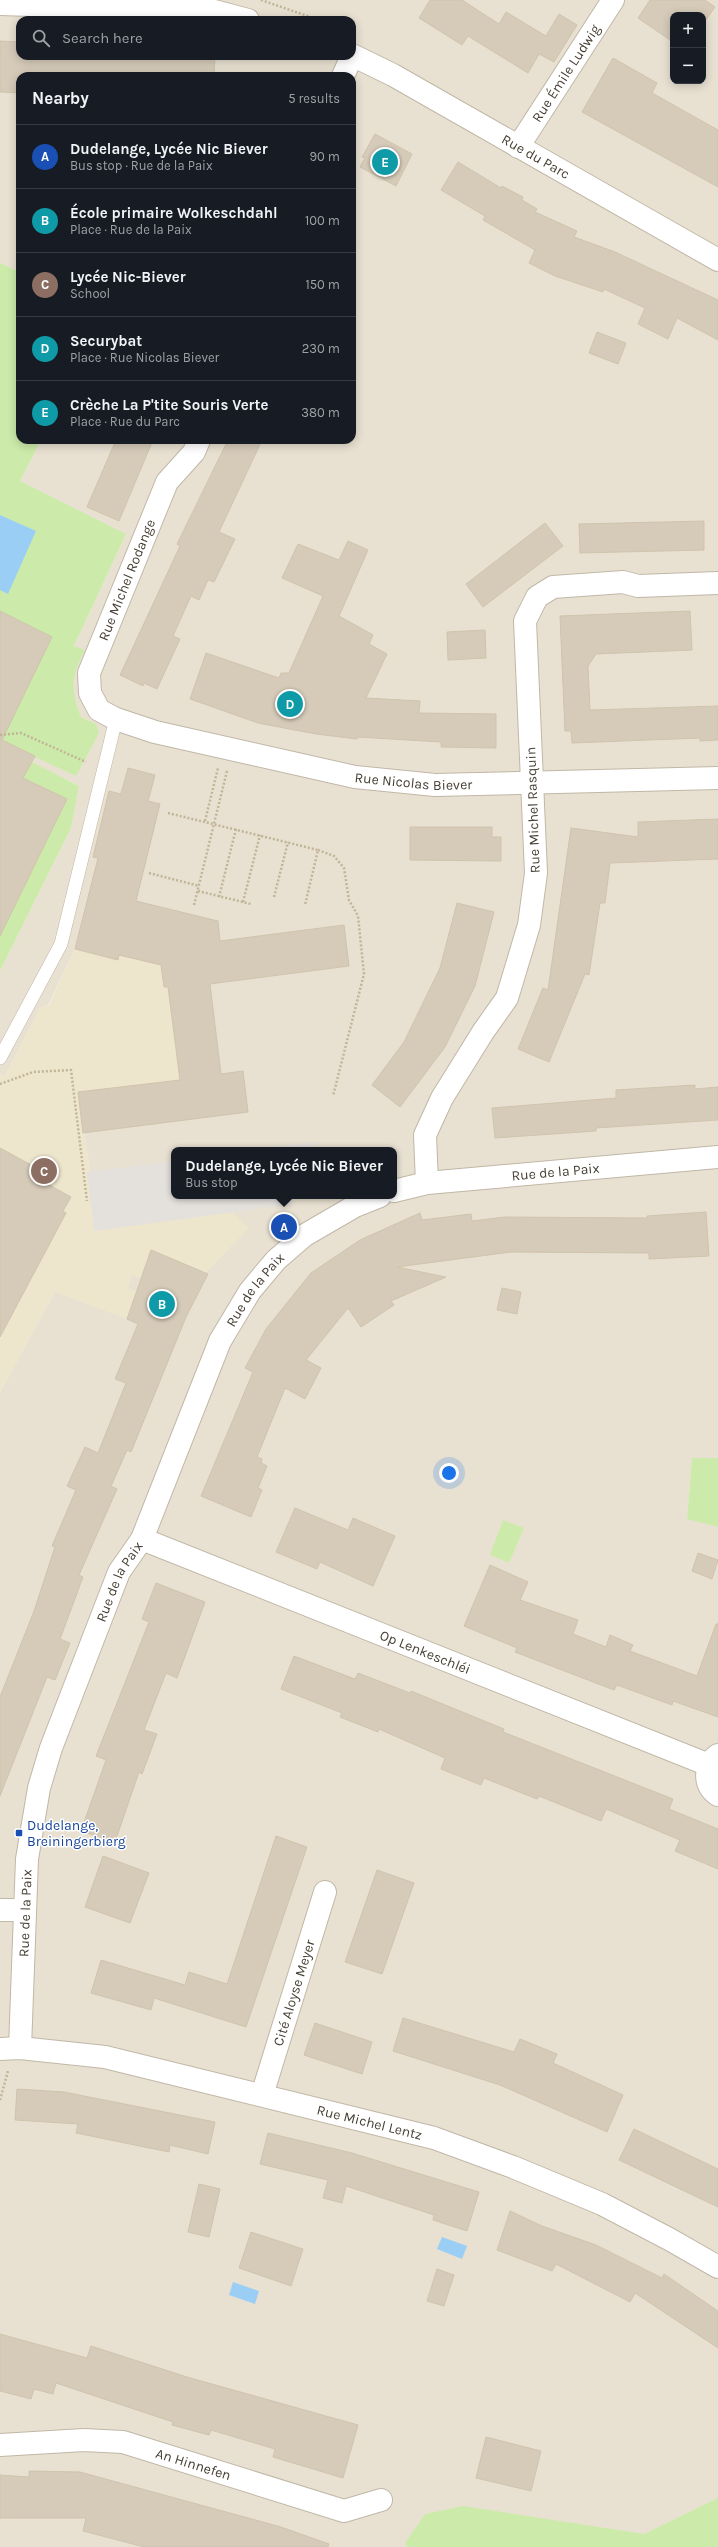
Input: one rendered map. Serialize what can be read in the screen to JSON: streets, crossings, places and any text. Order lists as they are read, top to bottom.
{
  "streets": {
    "street": [
      "Rue Émile Ludwig",
      "Rue du Parc",
      "Rue Michel Rodange",
      "Rue Nicolas Biever",
      "Rue Michel Rasquin",
      "Rue de la Paix",
      "Op Lenkeschléi",
      "Cité Aloyse Meyer",
      "Rue Michel Lentz",
      "An Hinnefen"
    ]
  },
  "crossings": [
    ["Rue Émile Ludwig", "Rue du Parc"],
    ["Rue Michel Rodange", "Rue Nicolas Biever"],
    ["Rue Nicolas Biever", "Rue Michel Rasquin"],
    ["Rue Michel Rasquin", "Rue de la Paix"],
    ["Rue de la Paix", "Op Lenkeschléi"],
    ["Rue de la Paix", "Rue Michel Lentz"],
    ["Cité Aloyse Meyer", "Rue Michel Lentz"]
  ],
  "places": {
    "transit": ["Dudelange, Breiningerbierg"]
  },
  "page": {
    "map_buttons": ["+", "−"],
    "search": "Search here",
    "heading": ["Nearby", "5 results"],
    "list": [
      {
        "mark": "A",
        "name": "Dudelange, Lycée Nic Biever",
        "note": "Bus stop · Rue de la Paix",
        "value": "90 m"
      },
      {
        "mark": "B",
        "name": "École primaire Wolkeschdahl",
        "note": "Place · Rue de la Paix",
        "value": "100 m"
      },
      {
        "mark": "C",
        "name": "Lycée Nic-Biever",
        "note": "School",
        "value": "150 m"
      },
      {
        "mark": "D",
        "name": "Securybat",
        "note": "Place · Rue Nicolas Biever",
        "value": "230 m"
      },
      {
        "mark": "E",
        "name": "Crèche La P'tite Souris Verte",
        "note": "Place · Rue du Parc",
        "value": "380 m"
      }
    ],
    "pins": [
      "E",
      "D",
      "C",
      "A",
      "B"
    ],
    "popup": ["Dudelange, Lycée Nic Biever", "Bus stop"]
  }
}
